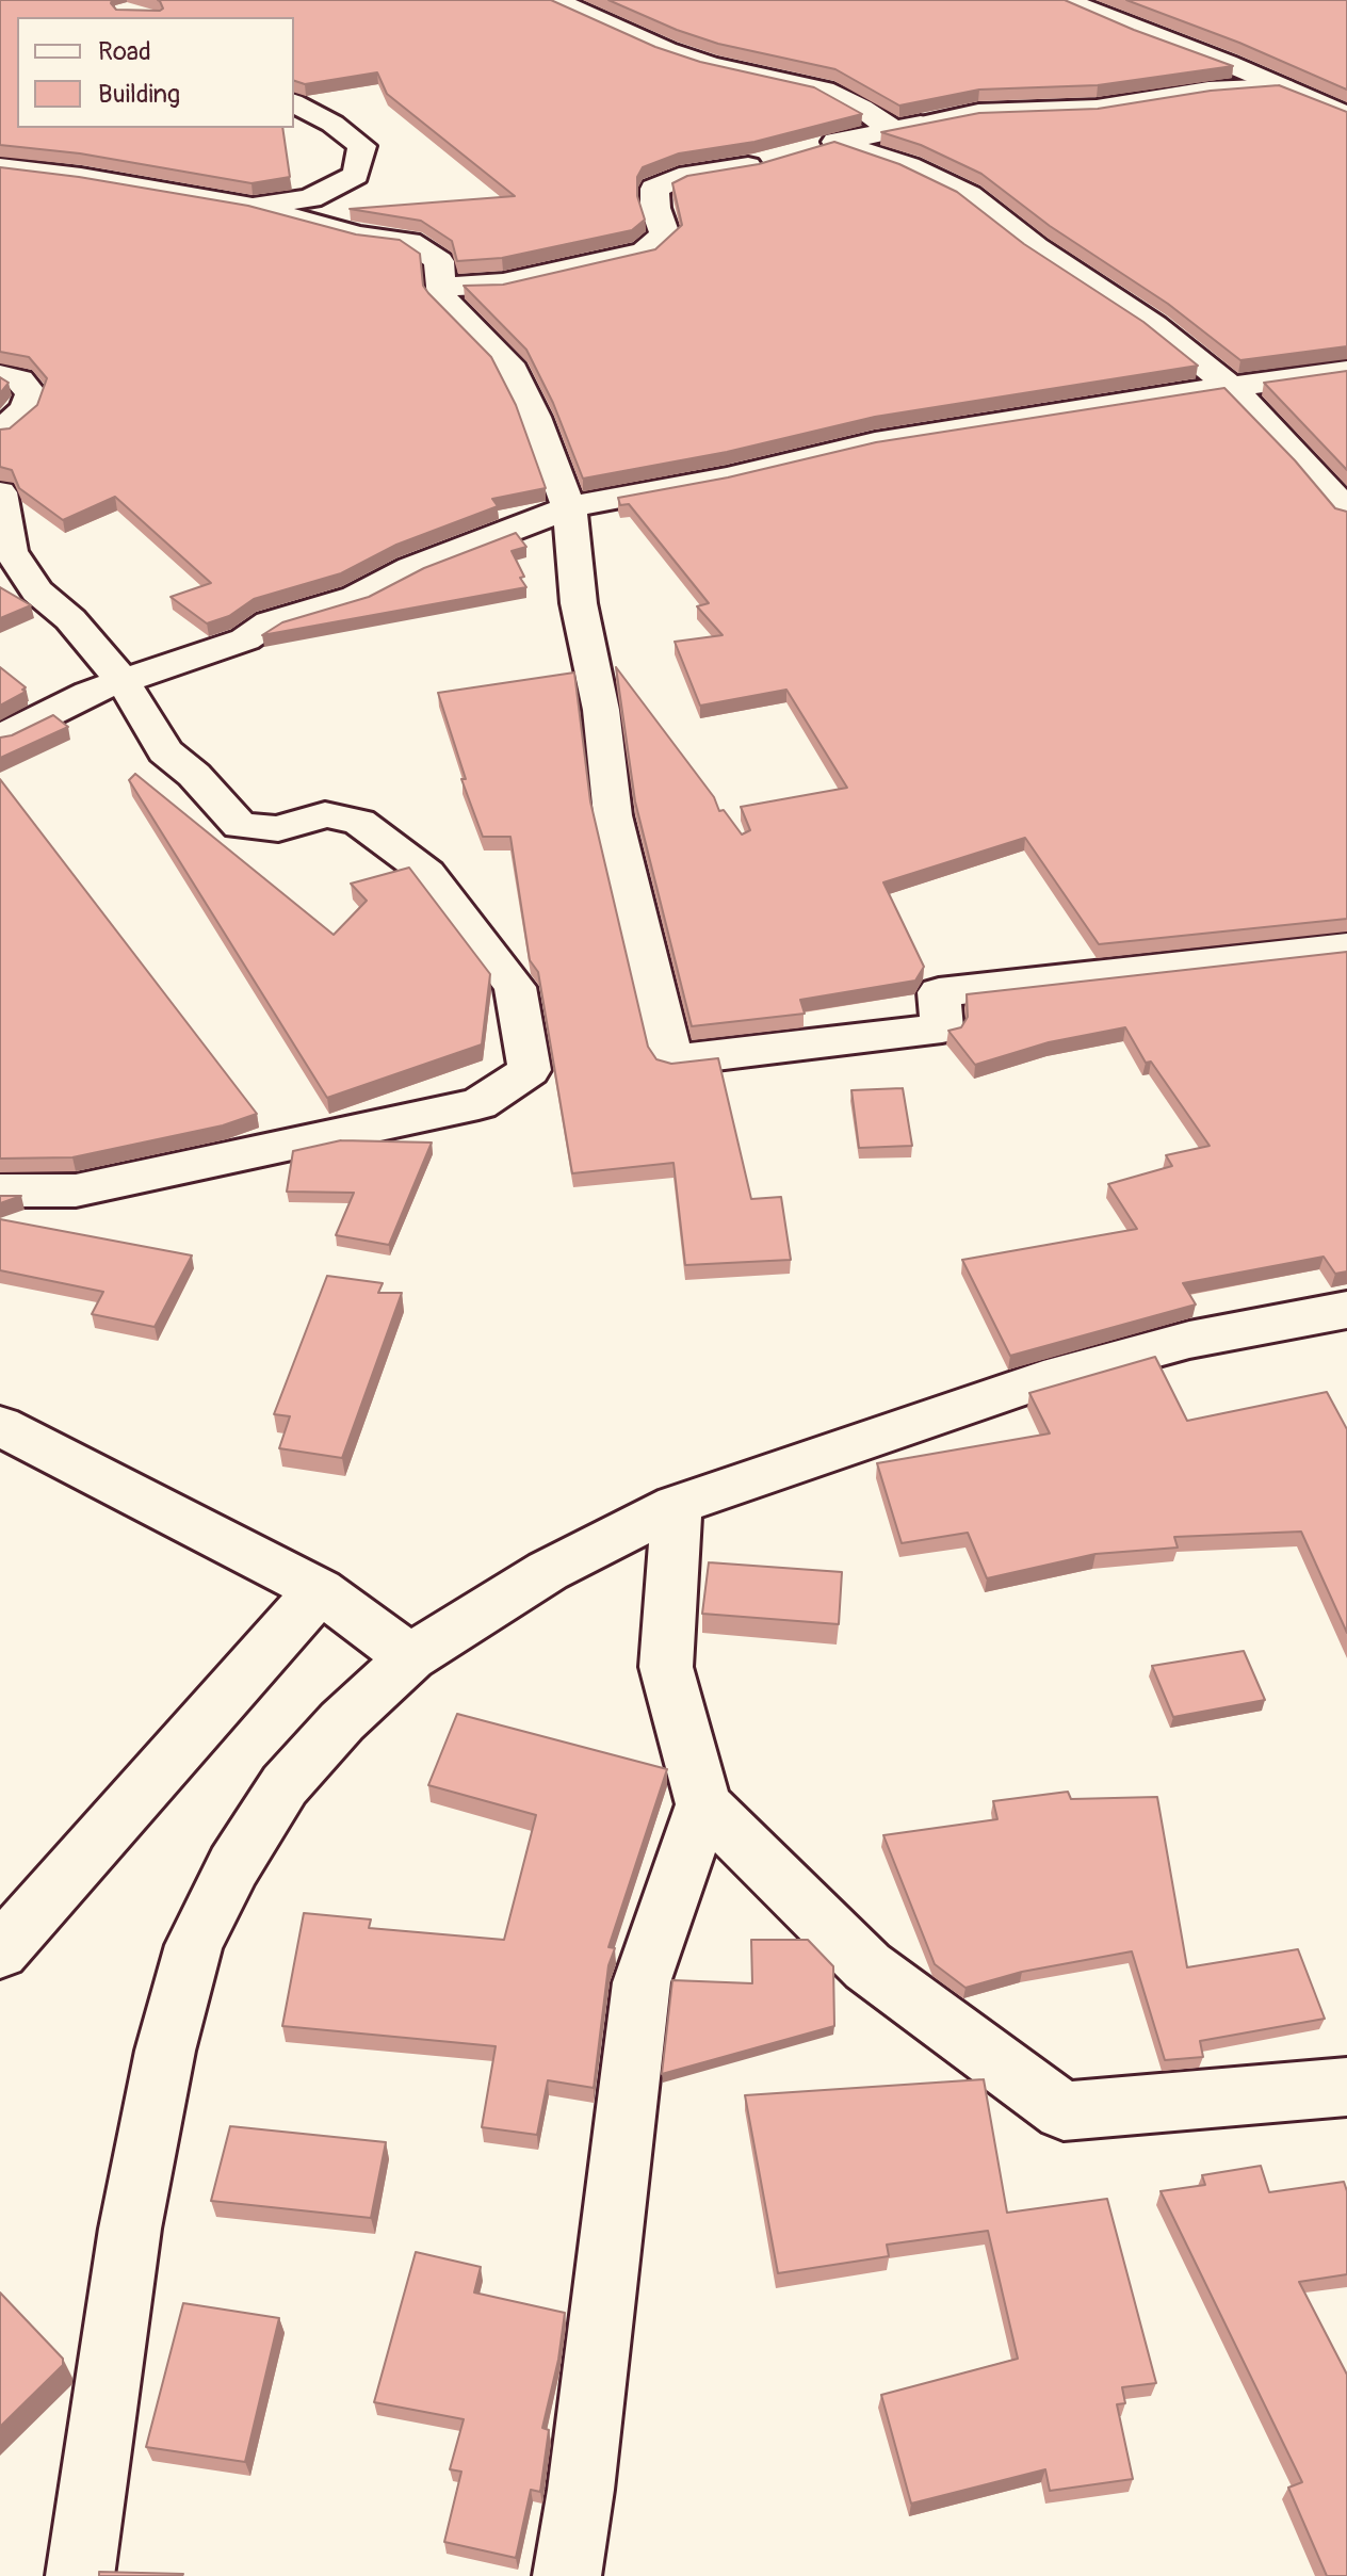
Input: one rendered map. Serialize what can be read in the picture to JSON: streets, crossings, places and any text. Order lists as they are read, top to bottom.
{
  "legend": ["Road", "Building"]
}
